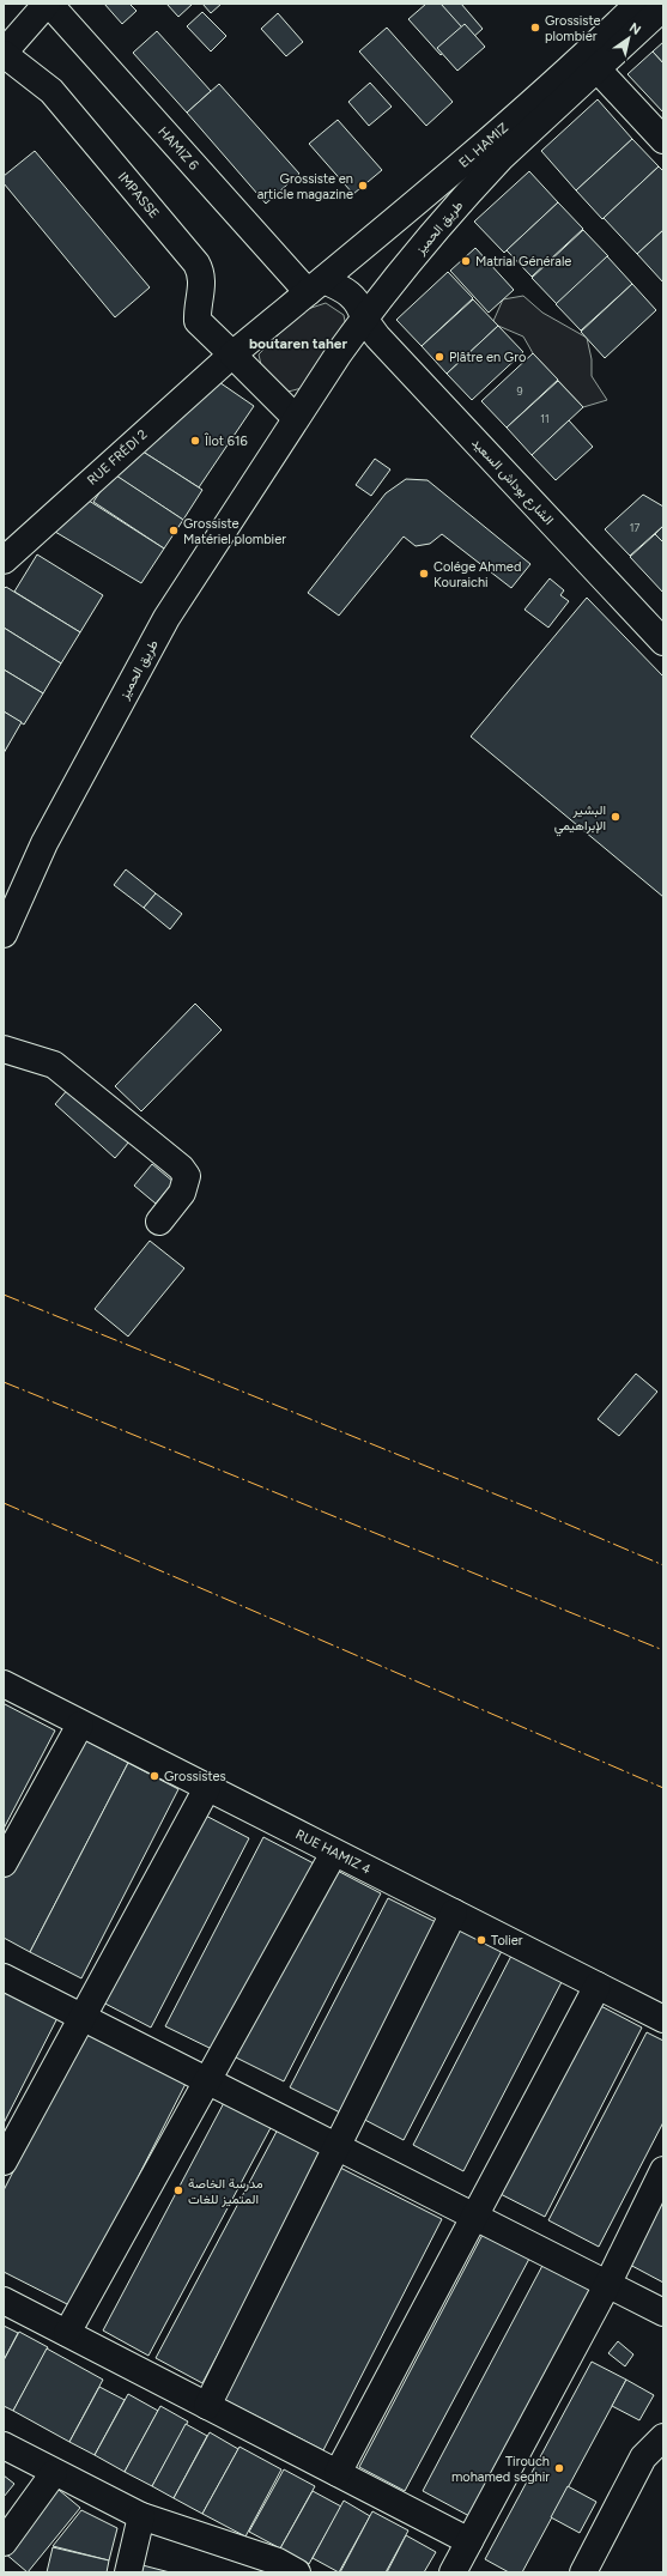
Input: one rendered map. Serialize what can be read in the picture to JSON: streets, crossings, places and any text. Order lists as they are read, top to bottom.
{
  "streets": {
    "street": [
      "EL HAMIZ",
      "HAMIZ 6",
      "IMPASSE",
      "طريق الحميز",
      "RUE FRÉDI 2",
      "الشارع بوداش السعيد",
      "RUE HAMIZ 4"
    ]
  },
  "crossings": [
    ["EL HAMIZ", "HAMIZ 6"],
    ["EL HAMIZ", "IMPASSE"],
    ["EL HAMIZ", "طريق الحميز"],
    ["EL HAMIZ", "RUE FRÉDI 2"],
    ["EL HAMIZ", "الشارع بوداش السعيد"],
    ["HAMIZ 6", "الشارع بوداش السعيد"],
    ["IMPASSE", "RUE FRÉDI 2"],
    ["طريق الحميز", "الشارع بوداش السعيد"]
  ],
  "districts": ["boutaren taher"],
  "places": [
    "Grossiste plombier",
    "Grossiste en article magazine",
    "Matrial Générale",
    "Plâtre en Gro",
    "Îlot 616",
    "Grossiste Matériel plombier",
    "Colége Ahmed Kouraichi",
    "البشير الإبراهيمي",
    "Grossistes",
    "Tolier",
    "مدرسة الخاصة المتميز للغات",
    "Tirouch mohamed seghir"
  ],
  "house_numbers": ["9", "11", "17"],
  "north": "top right"
}
